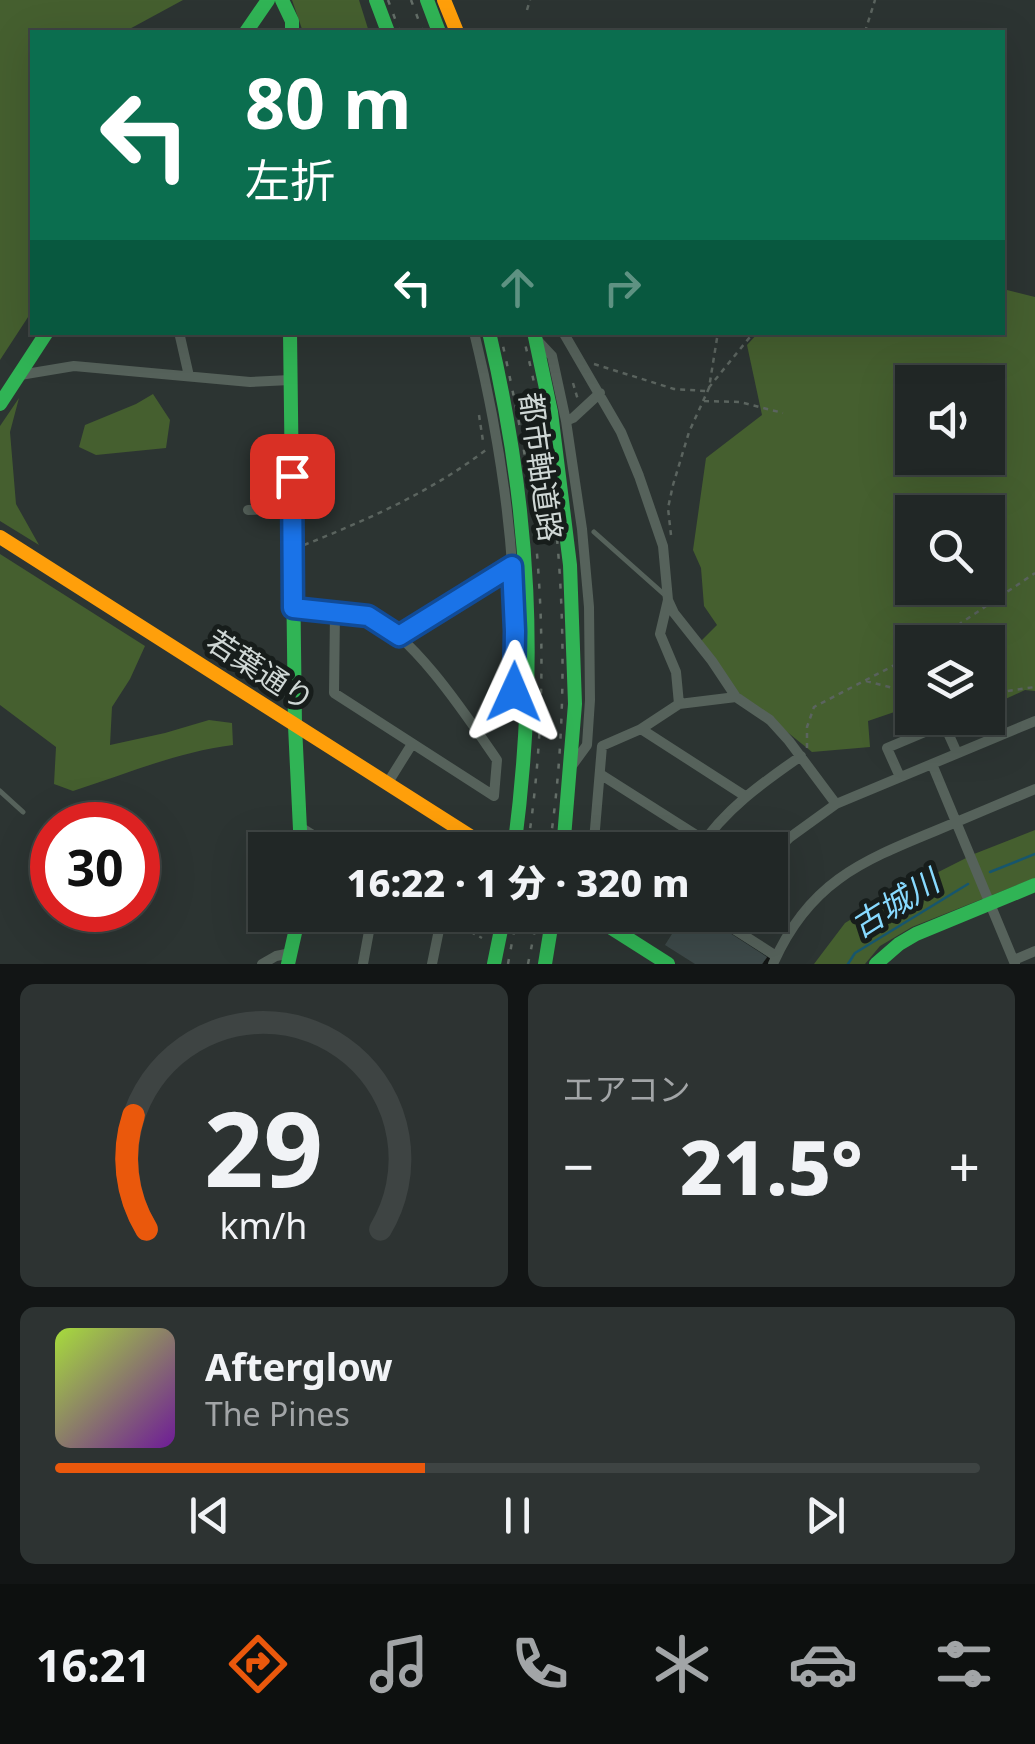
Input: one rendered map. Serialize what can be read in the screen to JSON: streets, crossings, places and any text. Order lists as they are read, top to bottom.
{
  "streets": {
    "street": ["都市軸道路", "若葉通り"]
  },
  "water": ["古城川"],
  "page": {
    "turn": ["80 m", "左折"],
    "limit": "30",
    "trip": "16:22 · 1 分 · 320 m",
    "tile": "エアコン",
    "heat": ["−", "21.5°", "+"],
    "song": ["Afterglow", "The Pines"],
    "tabs": "16:21",
    "gauge": ["29", "km/h"]
  }
}
